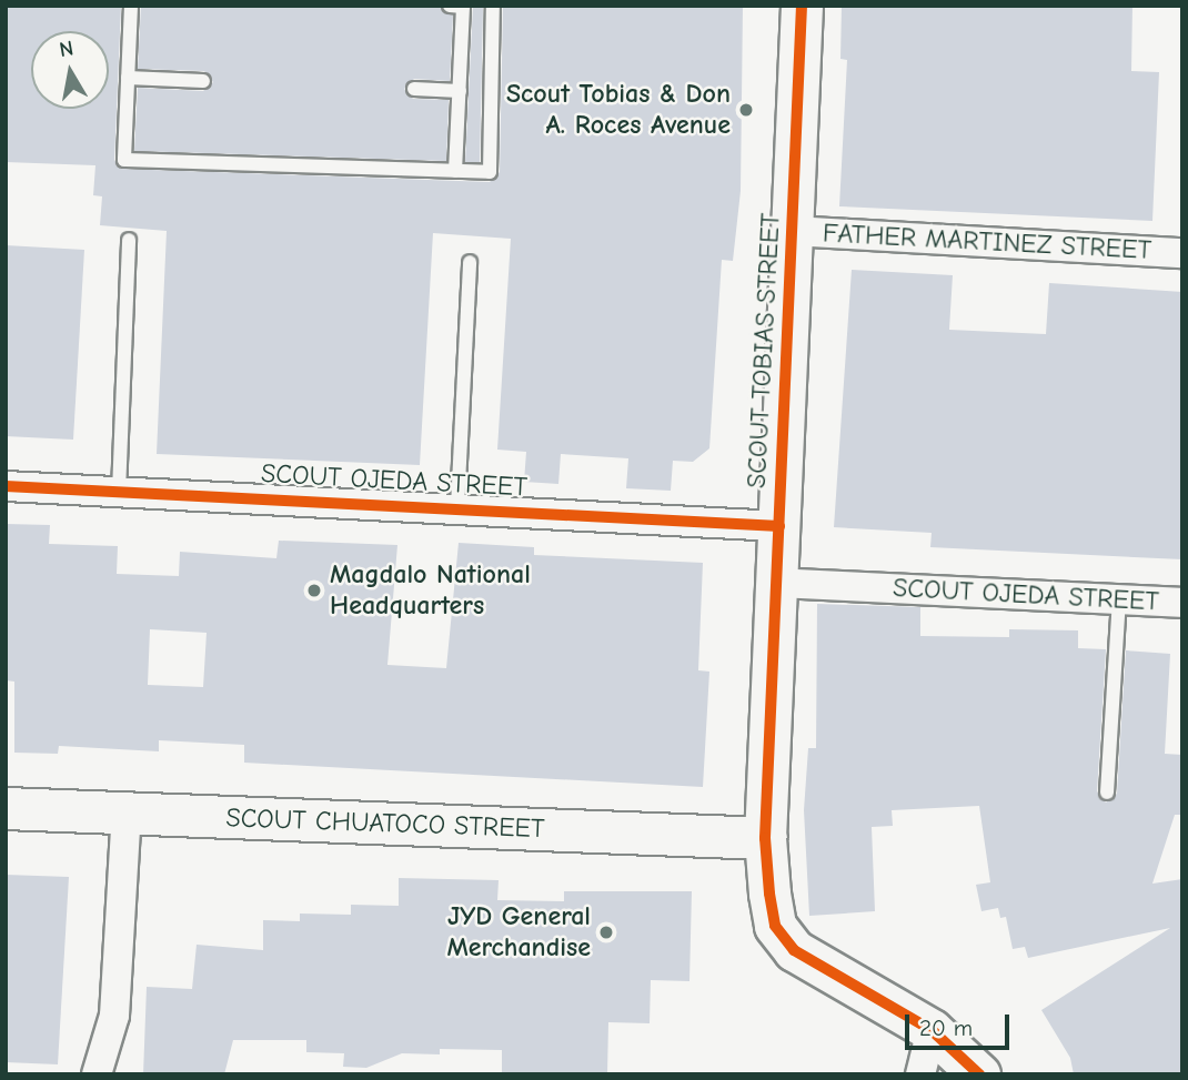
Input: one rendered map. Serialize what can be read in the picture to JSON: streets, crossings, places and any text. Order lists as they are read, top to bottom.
{
  "streets": {
    "street": [
      "FATHER MARTINEZ STREET",
      "SCOUT TOBIAS STREET",
      "SCOUT OJEDA STREET",
      "SCOUT CHUATOCO STREET"
    ]
  },
  "crossings": [
    ["FATHER MARTINEZ STREET", "SCOUT TOBIAS STREET"],
    ["SCOUT TOBIAS STREET", "SCOUT OJEDA STREET"],
    ["SCOUT TOBIAS STREET", "SCOUT CHUATOCO STREET"]
  ],
  "places": ["Scout Tobias & Don A. Roces Avenue", "Magdalo National Headquarters", "JYD General Merchandise"],
  "scale_bar": "20 m",
  "north": "top"
}
